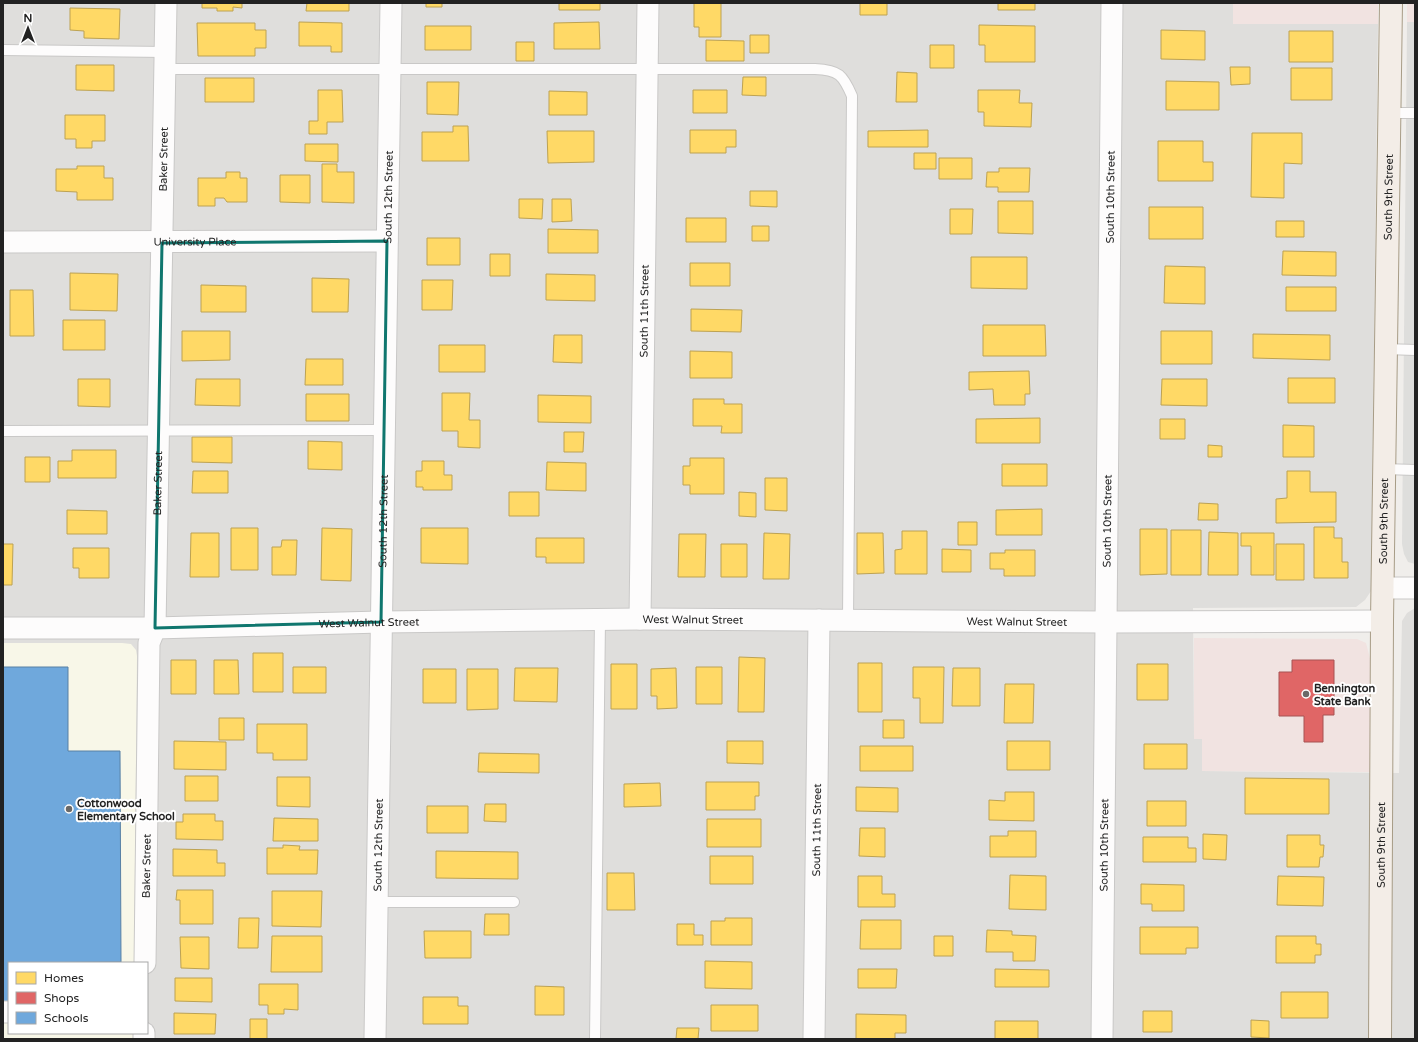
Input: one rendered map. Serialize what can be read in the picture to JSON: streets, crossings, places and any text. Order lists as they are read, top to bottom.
{
  "streets": {
    "main road": ["South 9th Street"],
    "street": [
      "Baker Street",
      "South 12th Street",
      "South 10th Street",
      "University Place",
      "South 11th Street",
      "West Walnut Street"
    ]
  },
  "crossings": [
    ["Baker Street", "University Place"],
    ["Baker Street", "West Walnut Street"],
    ["South 12th Street", "University Place"],
    ["South 12th Street", "West Walnut Street"],
    ["South 10th Street", "West Walnut Street"],
    ["South 9th Street", "West Walnut Street"],
    ["South 11th Street", "West Walnut Street"]
  ],
  "places": ["Bennington State Bank", "Cottonwood Elementary School"],
  "legend": ["Homes", "Shops", "Schools"],
  "north": "top"
}
